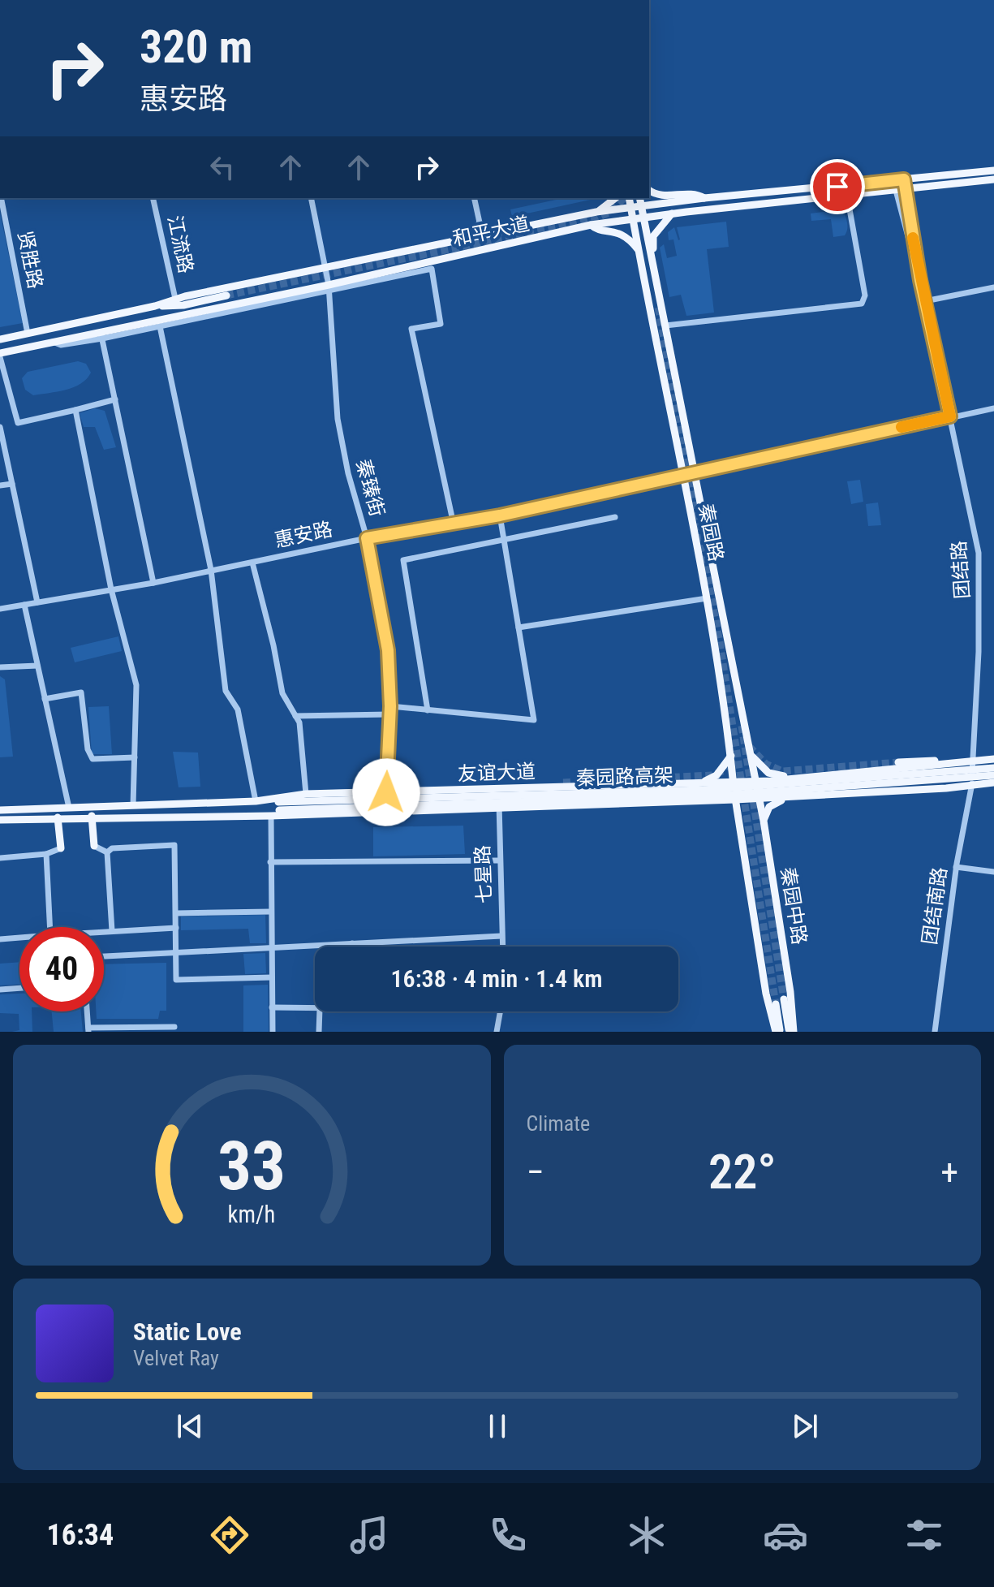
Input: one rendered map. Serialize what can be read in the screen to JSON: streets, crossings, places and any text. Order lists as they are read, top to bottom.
{
  "streets": {
    "main road": [
      "和平大道",
      "秦园路",
      "友谊大道",
      "秦园路高架",
      "秦园中路"
    ],
    "street": [
      "江流路",
      "贤胜路",
      "秦臻街",
      "惠安路",
      "团结路",
      "七星路",
      "团结南路"
    ]
  },
  "crossings": [
    ["和平大道", "江流路"],
    ["和平大道", "贤胜路"],
    ["和平大道", "秦臻街"],
    ["和平大道", "秦园路"],
    ["和平大道", "团结路"],
    ["秦臻街", "惠安路"],
    ["秦臻街", "友谊大道"],
    ["秦园路", "惠安路"],
    ["秦园路", "友谊大道"],
    ["秦园路", "秦园中路"],
    ["惠安路", "团结路"],
    ["团结路", "友谊大道"],
    ["团结路", "团结南路"],
    ["友谊大道", "秦园路高架"],
    ["友谊大道", "七星路"],
    ["友谊大道", "秦园中路"],
    ["友谊大道", "团结南路"]
  ],
  "page": {
    "turn": ["320 m", "惠安路"],
    "limit": "40",
    "trip": "16:38 · 4 min · 1.4 km",
    "tile": "Climate",
    "heat": ["−", "22°", "+"],
    "song": ["Static Love", "Velvet Ray"],
    "tabs": "16:34",
    "gauge": ["33", "km/h"]
  }
}
